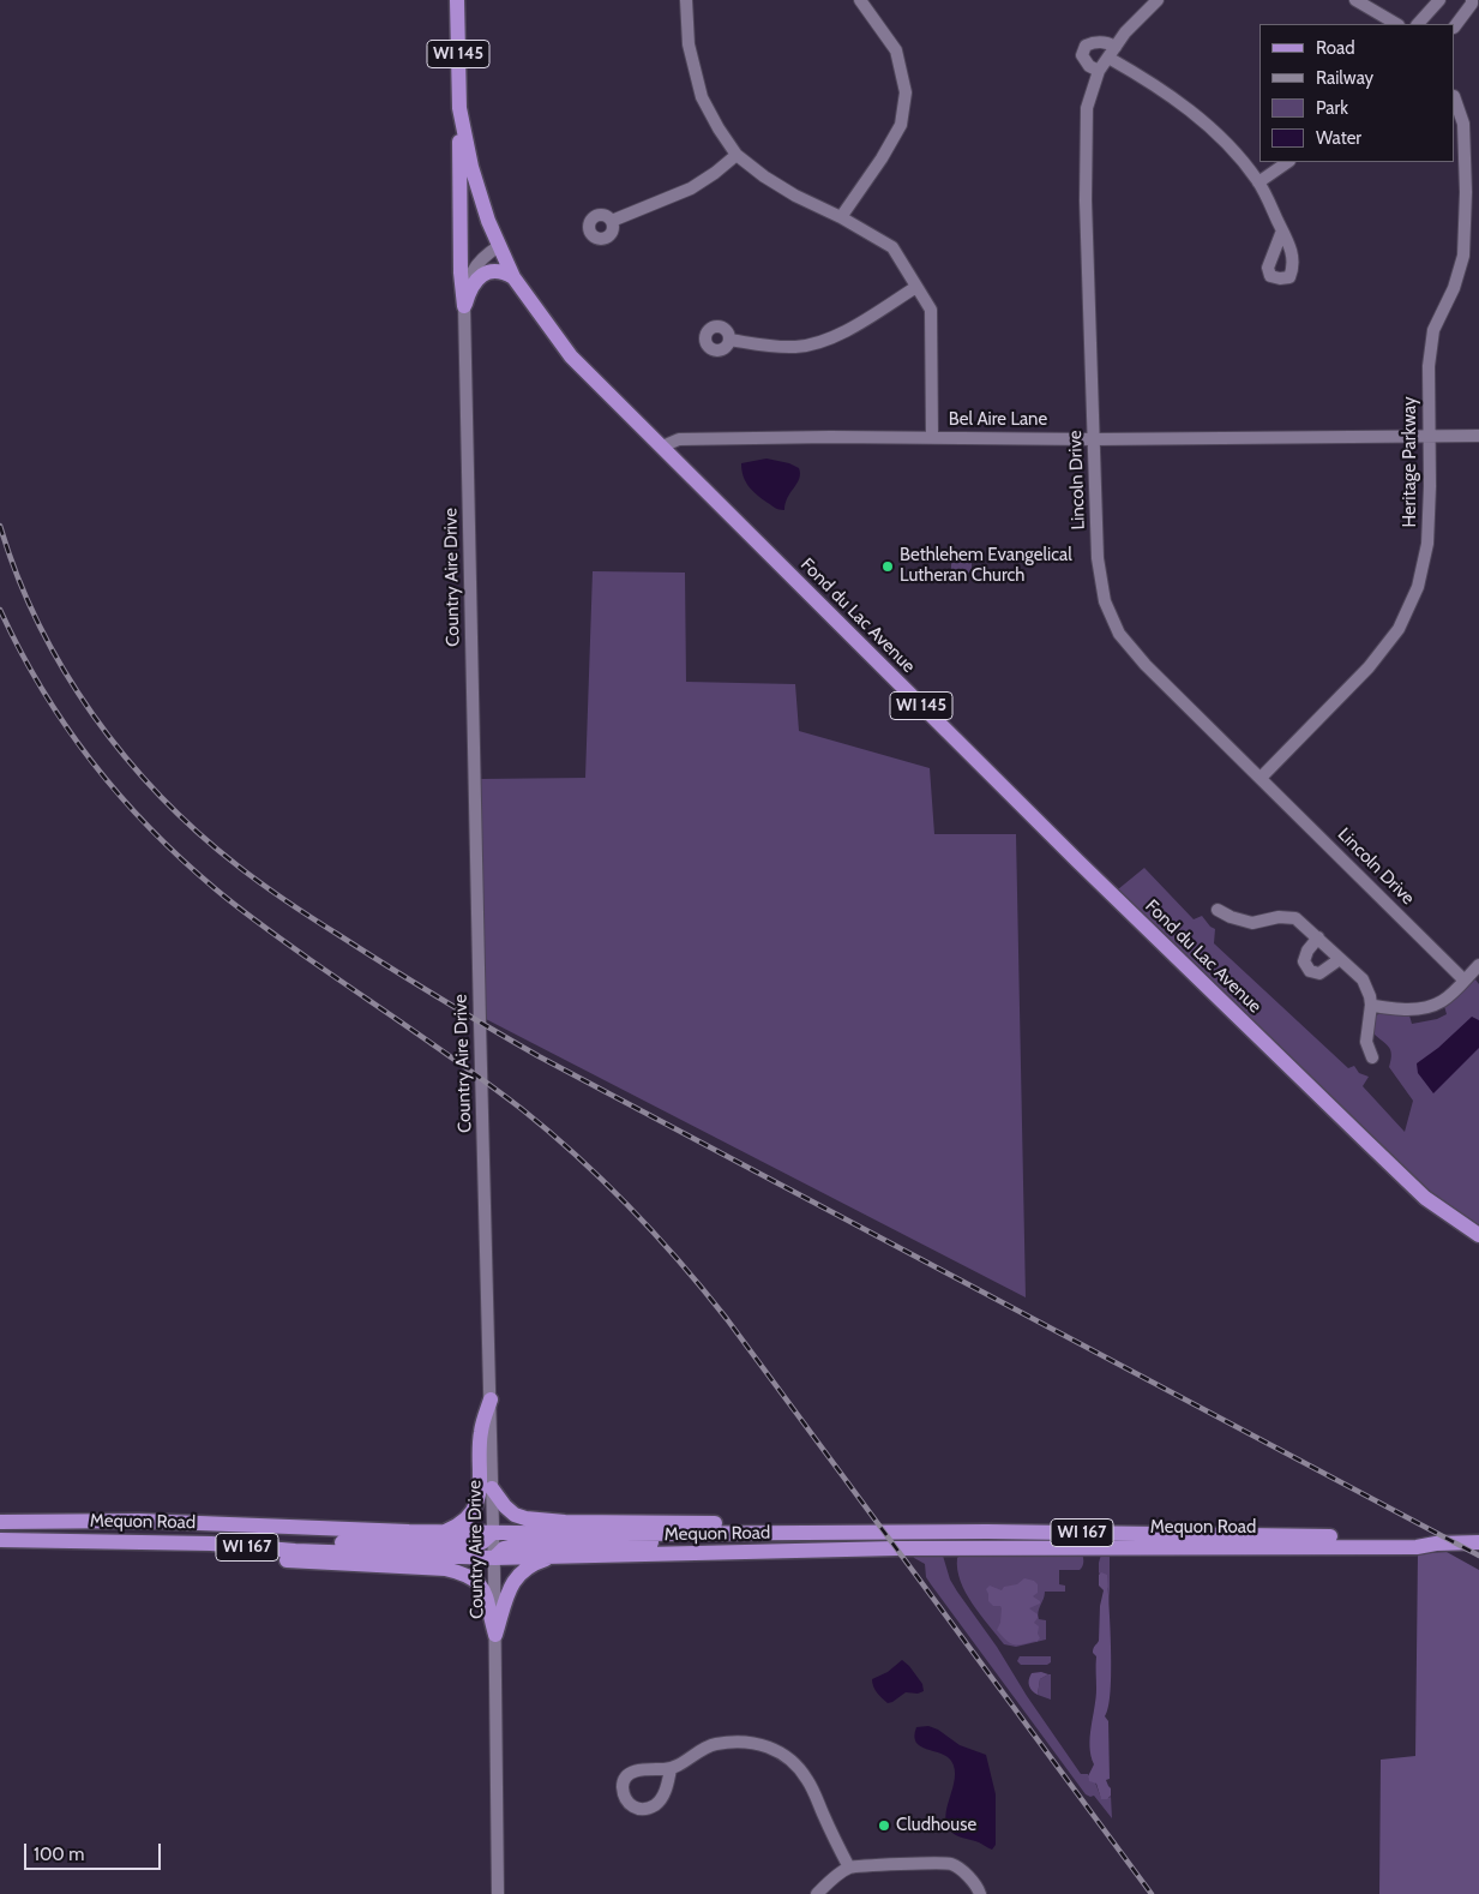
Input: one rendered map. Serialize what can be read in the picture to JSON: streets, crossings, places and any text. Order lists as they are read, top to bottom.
{
  "streets": {
    "main road": [
      "WI 145",
      "Fond du Lac Avenue",
      "Mequon Road",
      "WI 167"
    ],
    "street": [
      "Bel Aire Lane",
      "Heritage Parkway",
      "Lincoln Drive",
      "Country Aire Drive"
    ]
  },
  "crossings": [
    ["Bel Aire Lane", "Heritage Parkway"],
    ["Bel Aire Lane", "Lincoln Drive"],
    ["Bel Aire Lane", "Fond du Lac Avenue"],
    ["Heritage Parkway", "Lincoln Drive"],
    ["Country Aire Drive", "Fond du Lac Avenue"],
    ["Country Aire Drive", "Mequon Road"]
  ],
  "places": ["Bethlehem Evangelical Lutheran Church", "Cludhouse"],
  "legend": [
    "Road",
    "Railway",
    "Park",
    "Water"
  ],
  "scale_bar": "100 m"
}
